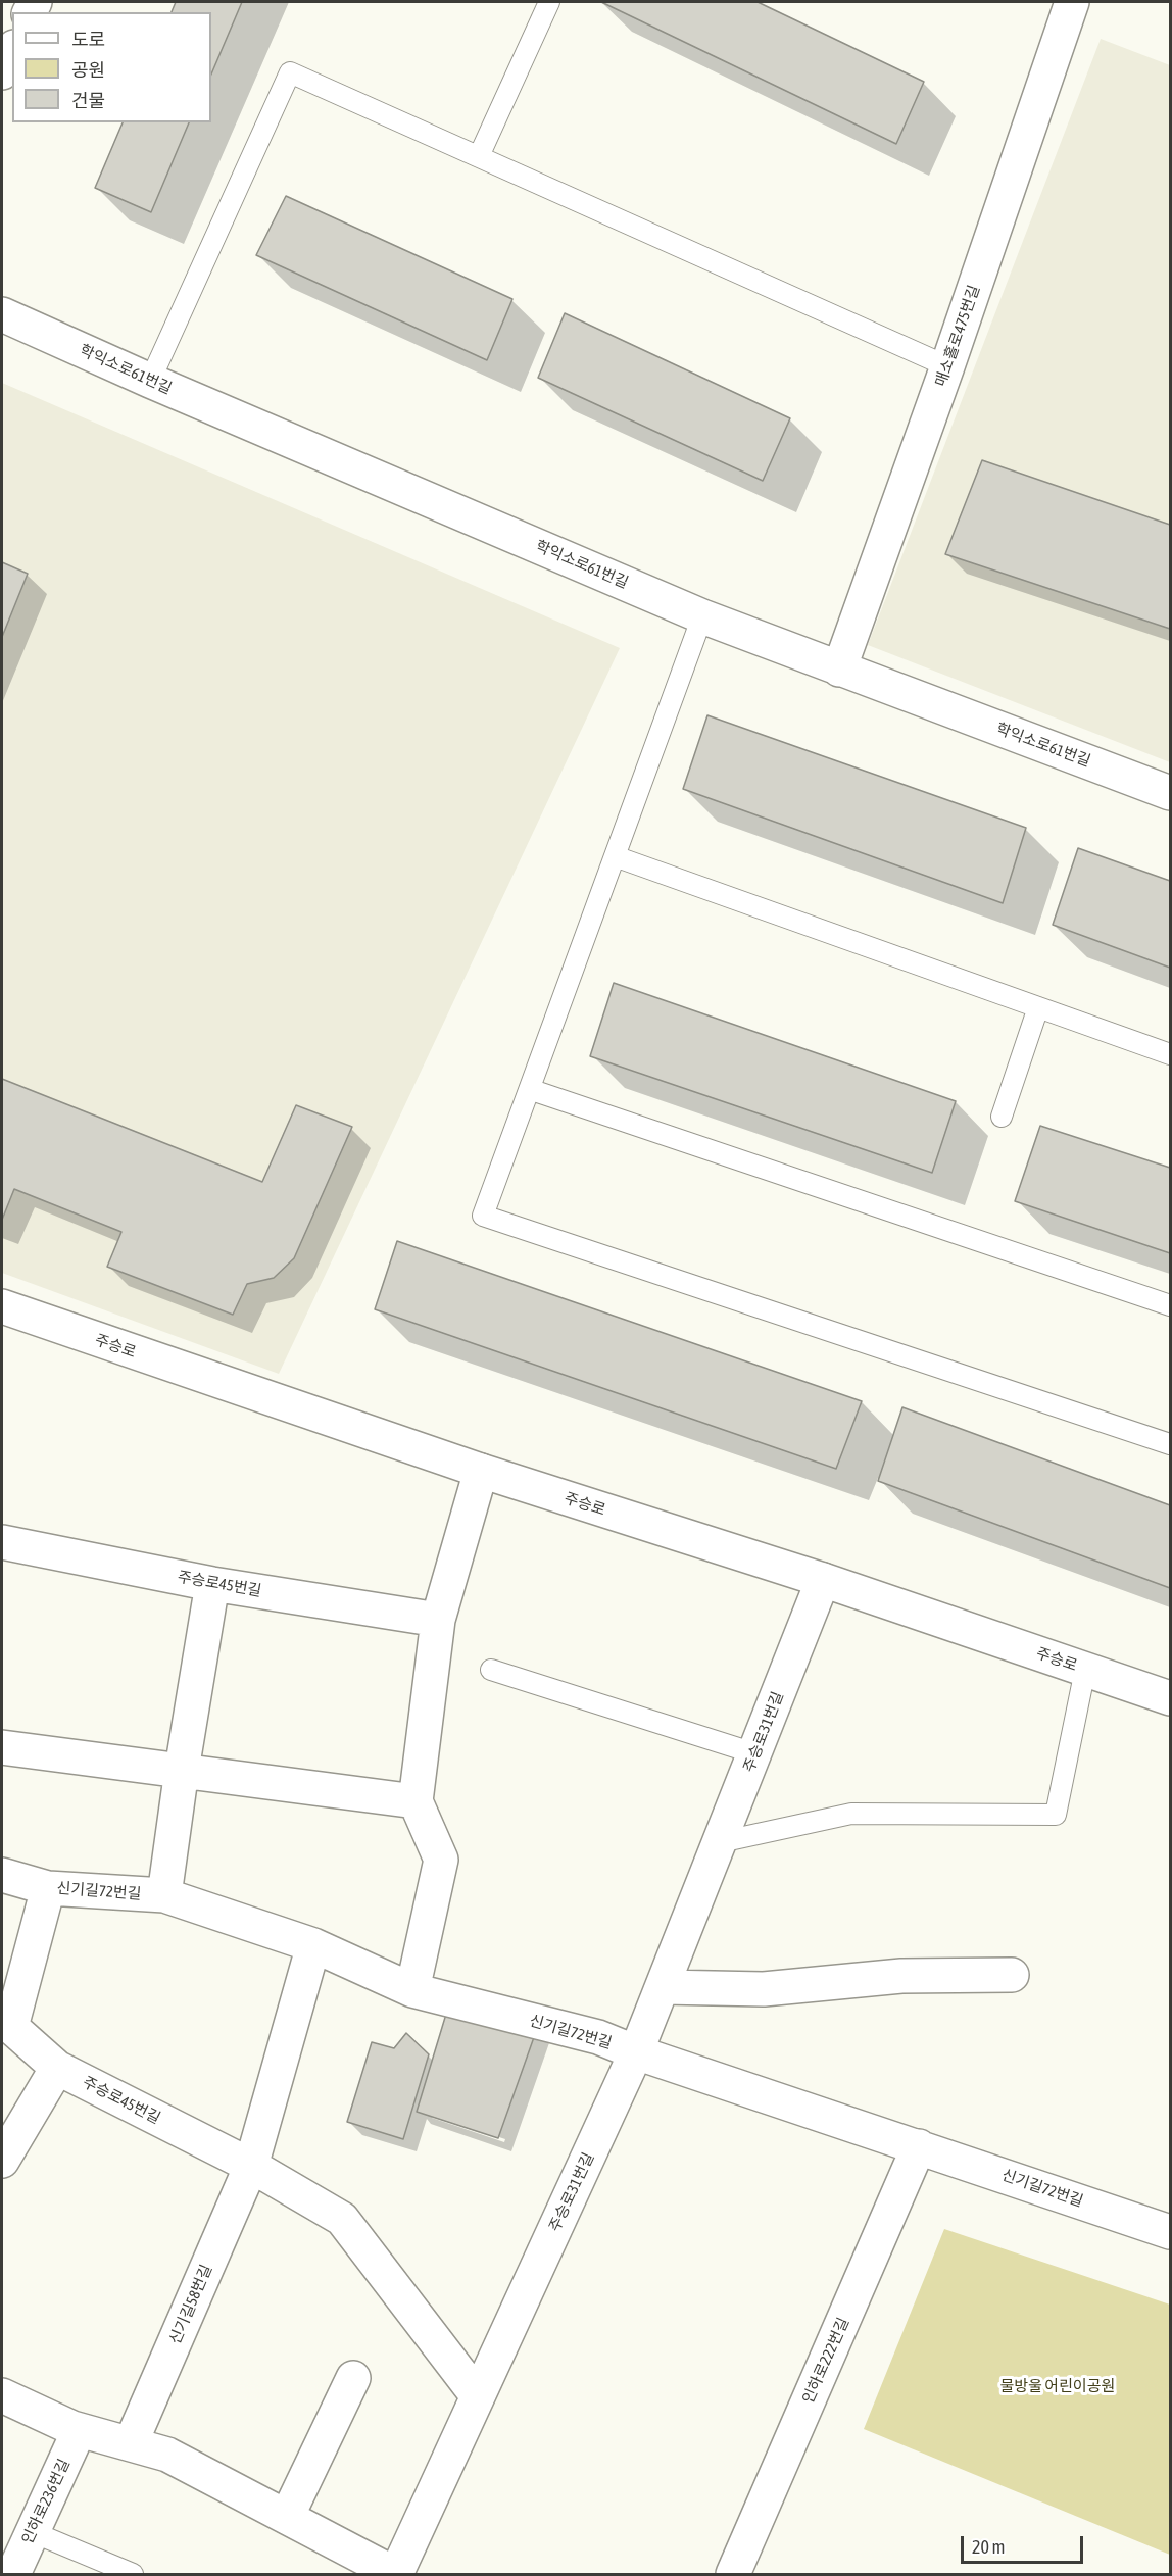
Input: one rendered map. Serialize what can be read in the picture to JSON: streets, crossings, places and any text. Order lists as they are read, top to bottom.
{
  "streets": {
    "street": [
      "매소홀로475번길",
      "학익소로61번길",
      "주승로",
      "주승로45번길",
      "주승로31번길",
      "신기길72번길",
      "신기길58번길",
      "인하로222번길",
      "인하로236번길"
    ]
  },
  "crossings": [
    ["매소홀로475번길", "학익소로61번길"],
    ["주승로", "주승로31번길"],
    ["주승로45번길", "주승로31번길"],
    ["주승로45번길", "신기길58번길"],
    ["주승로31번길", "신기길72번길"],
    ["신기길72번길", "신기길58번길"],
    ["신기길72번길", "인하로222번길"]
  ],
  "parks": ["물방울 어린이공원"],
  "legend": ["도로", "공원", "건물"],
  "scale_bar": "20 m"
}
